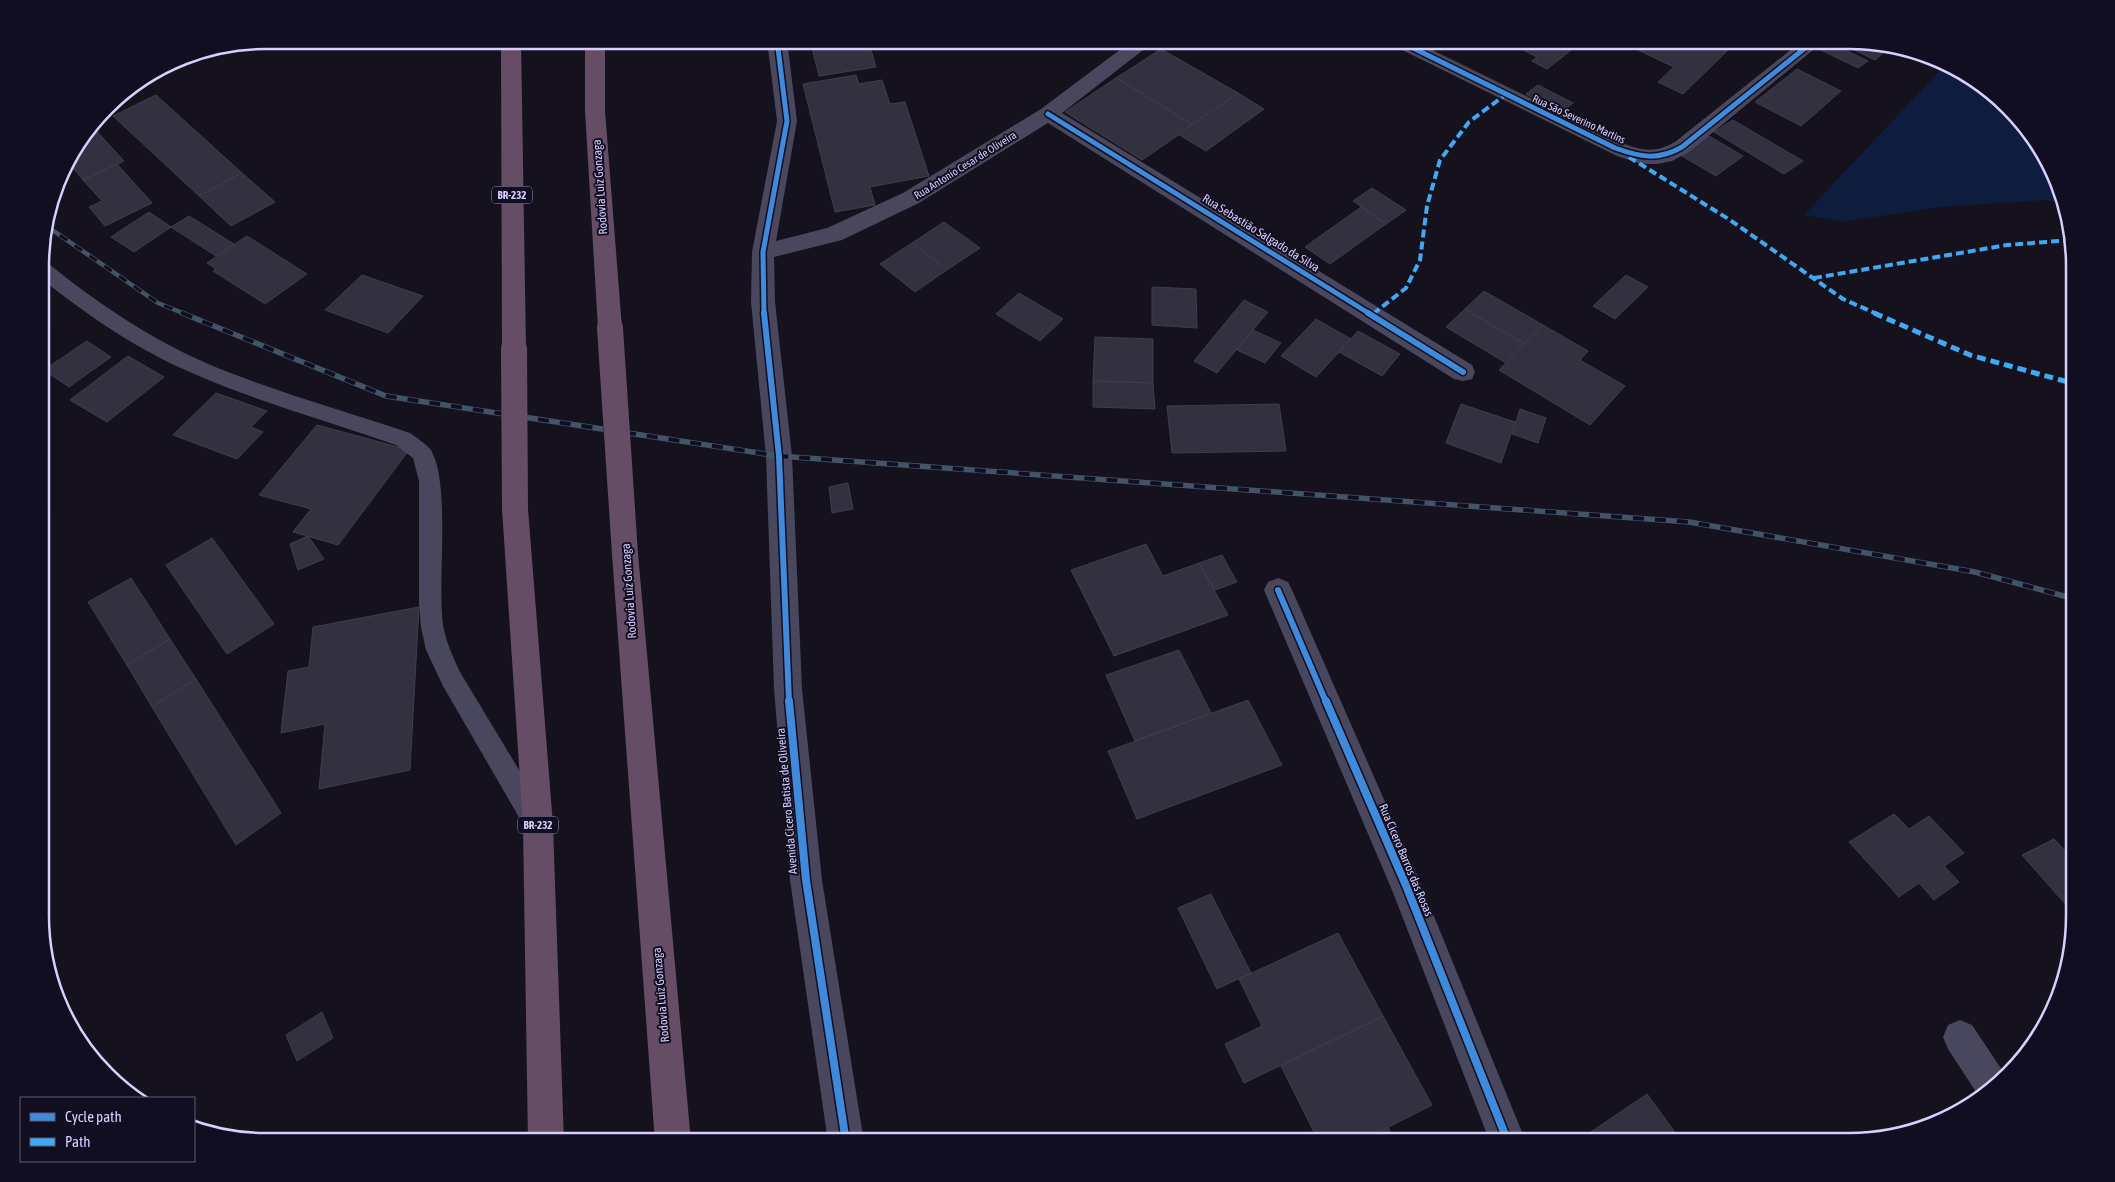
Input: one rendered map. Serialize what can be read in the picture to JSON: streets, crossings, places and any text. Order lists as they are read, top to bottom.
{
  "streets": {
    "highway": ["Rodovia Luiz Gonzaga", "BR-232"],
    "street": [
      "Rua São Severino Martins",
      "Rua Antonio Cesar de Oliveira",
      "Rua Sebastião Salgado da Silva",
      "Avenida Cicero Batista de Oliveira",
      "Rua Cicero Barros das Rosas"
    ]
  },
  "crossings": [
    ["Rua Antonio Cesar de Oliveira", "Rua Sebastião Salgado da Silva"],
    ["Rua Antonio Cesar de Oliveira", "Avenida Cicero Batista de Oliveira"]
  ],
  "legend": ["Cycle path", "Path"]
}
